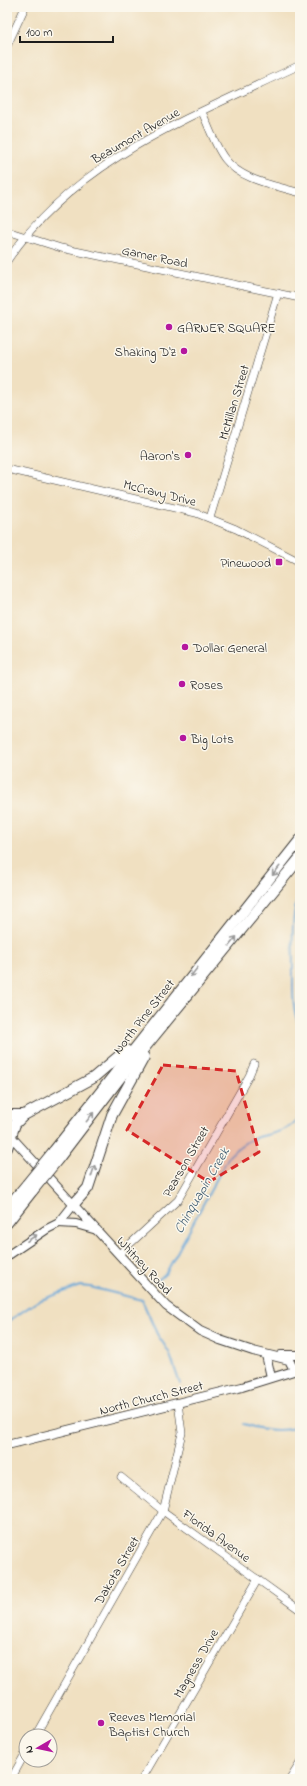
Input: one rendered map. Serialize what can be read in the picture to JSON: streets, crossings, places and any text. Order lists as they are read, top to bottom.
{
  "streets": {
    "highway": ["North Pine Street"],
    "main road": ["Whitney Road", "North Church Street"],
    "street": [
      "Beaumont Avenue",
      "Garner Road",
      "McMillan Street",
      "McCravy Drive",
      "Pearson Street",
      "Florida Avenue",
      "Dakota Street",
      "Magness Drive"
    ]
  },
  "crossings": [
    ["Beaumont Avenue", "Garner Road"],
    ["Garner Road", "McMillan Street"],
    ["McMillan Street", "McCravy Drive"],
    ["Pearson Street", "Whitney Road"],
    ["Whitney Road", "North Church Street"],
    ["North Church Street", "Dakota Street"],
    ["Florida Avenue", "Dakota Street"],
    ["Florida Avenue", "Magness Drive"]
  ],
  "water": ["Chinquapin Creek"],
  "places": {
    "other": [
      "GARNER SQUARE",
      "Shaking D'z",
      "Aaron's",
      "Dollar General",
      "Roses",
      "Big Lots",
      "Reeves Memorial Baptist Church"
    ],
    "transit": ["Pinewood"]
  },
  "scale_bar": "100 m",
  "north": "left"
}
